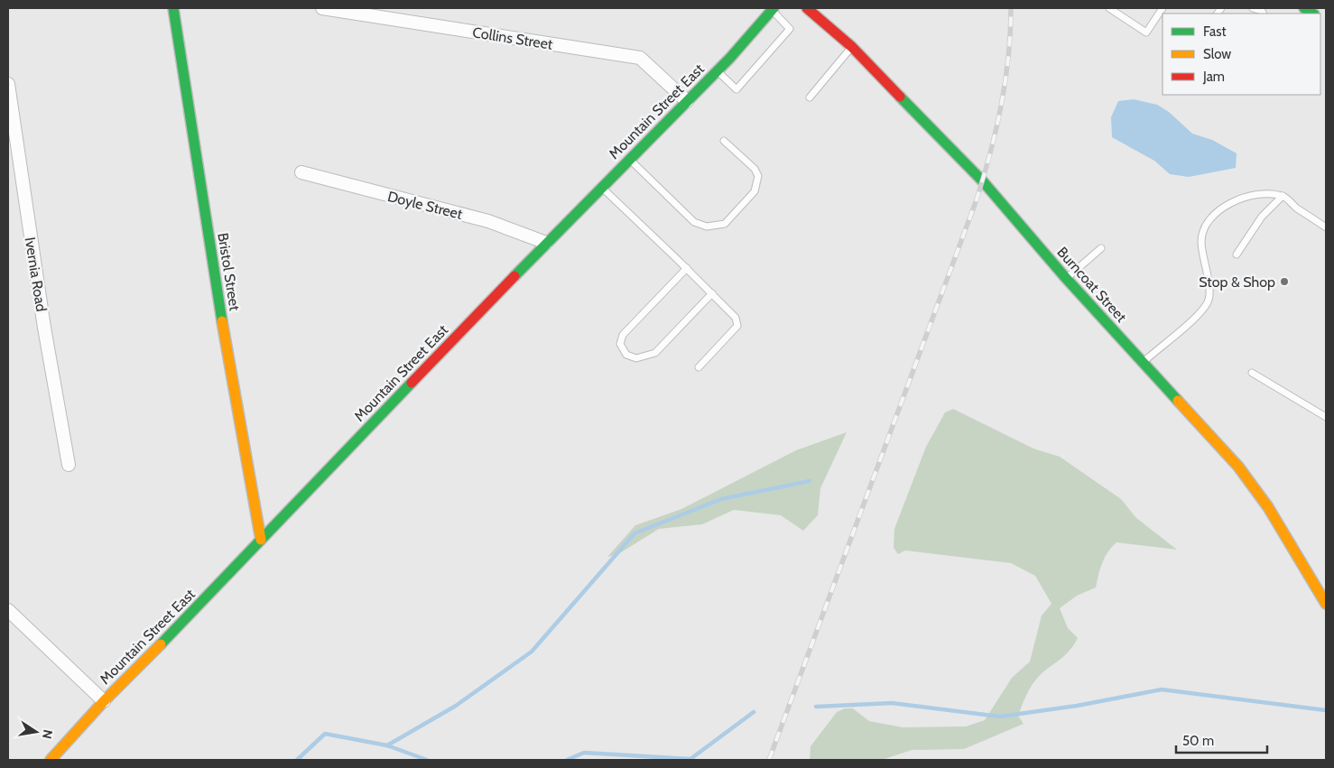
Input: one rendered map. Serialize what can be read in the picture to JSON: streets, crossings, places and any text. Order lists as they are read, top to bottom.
{
  "streets": {
    "street": [
      "Collins Street",
      "Mountain Street East",
      "Doyle Street",
      "Bristol Street",
      "Ivernia Road",
      "Burncoat Street"
    ]
  },
  "crossings": [
    ["Collins Street", "Mountain Street East"],
    ["Mountain Street East", "Doyle Street"],
    ["Mountain Street East", "Bristol Street"]
  ],
  "places": ["Stop & Shop"],
  "legend": ["Fast", "Slow", "Jam"],
  "scale_bar": "50 m",
  "north": "right"
}
